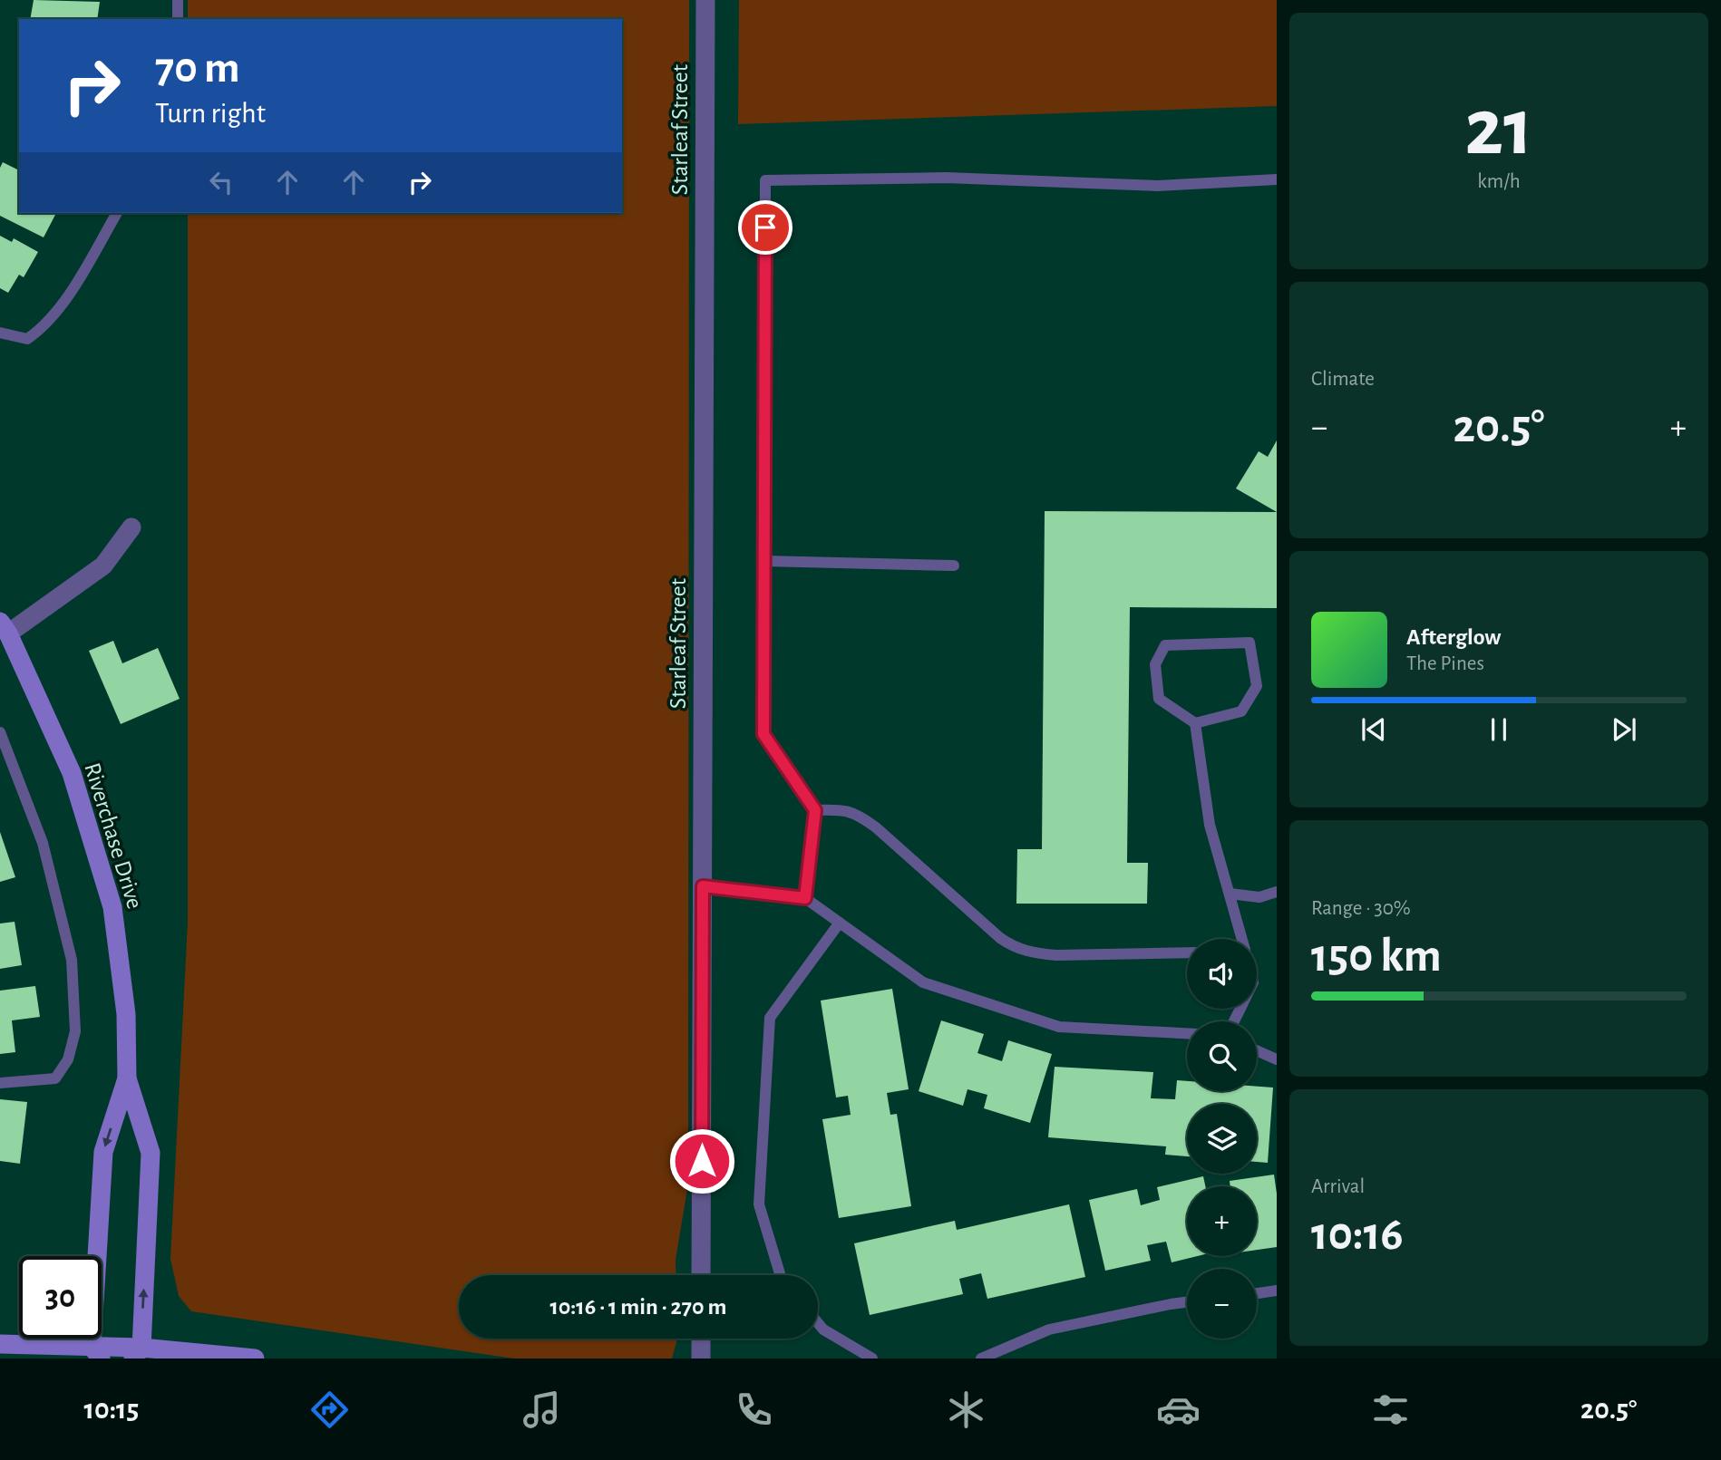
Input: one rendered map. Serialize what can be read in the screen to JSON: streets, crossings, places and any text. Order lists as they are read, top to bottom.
{
  "streets": {
    "street": ["Starleaf Street", "Riverchase Drive"]
  },
  "page": {
    "tile": [
      ["21", "km/h"],
      "Climate",
      ["Range · 30%", "150 km"],
      ["Arrival", "10:16"]
    ],
    "turn": ["70 m", "Turn right"],
    "heat": ["−", "20.5°", "+"],
    "song": ["Afterglow", "The Pines"],
    "map_buttons": ["+", "−"],
    "limit": "30",
    "trip": "10:16 · 1 min · 270 m",
    "tabs": ["10:15", "20.5°"]
  }
}
